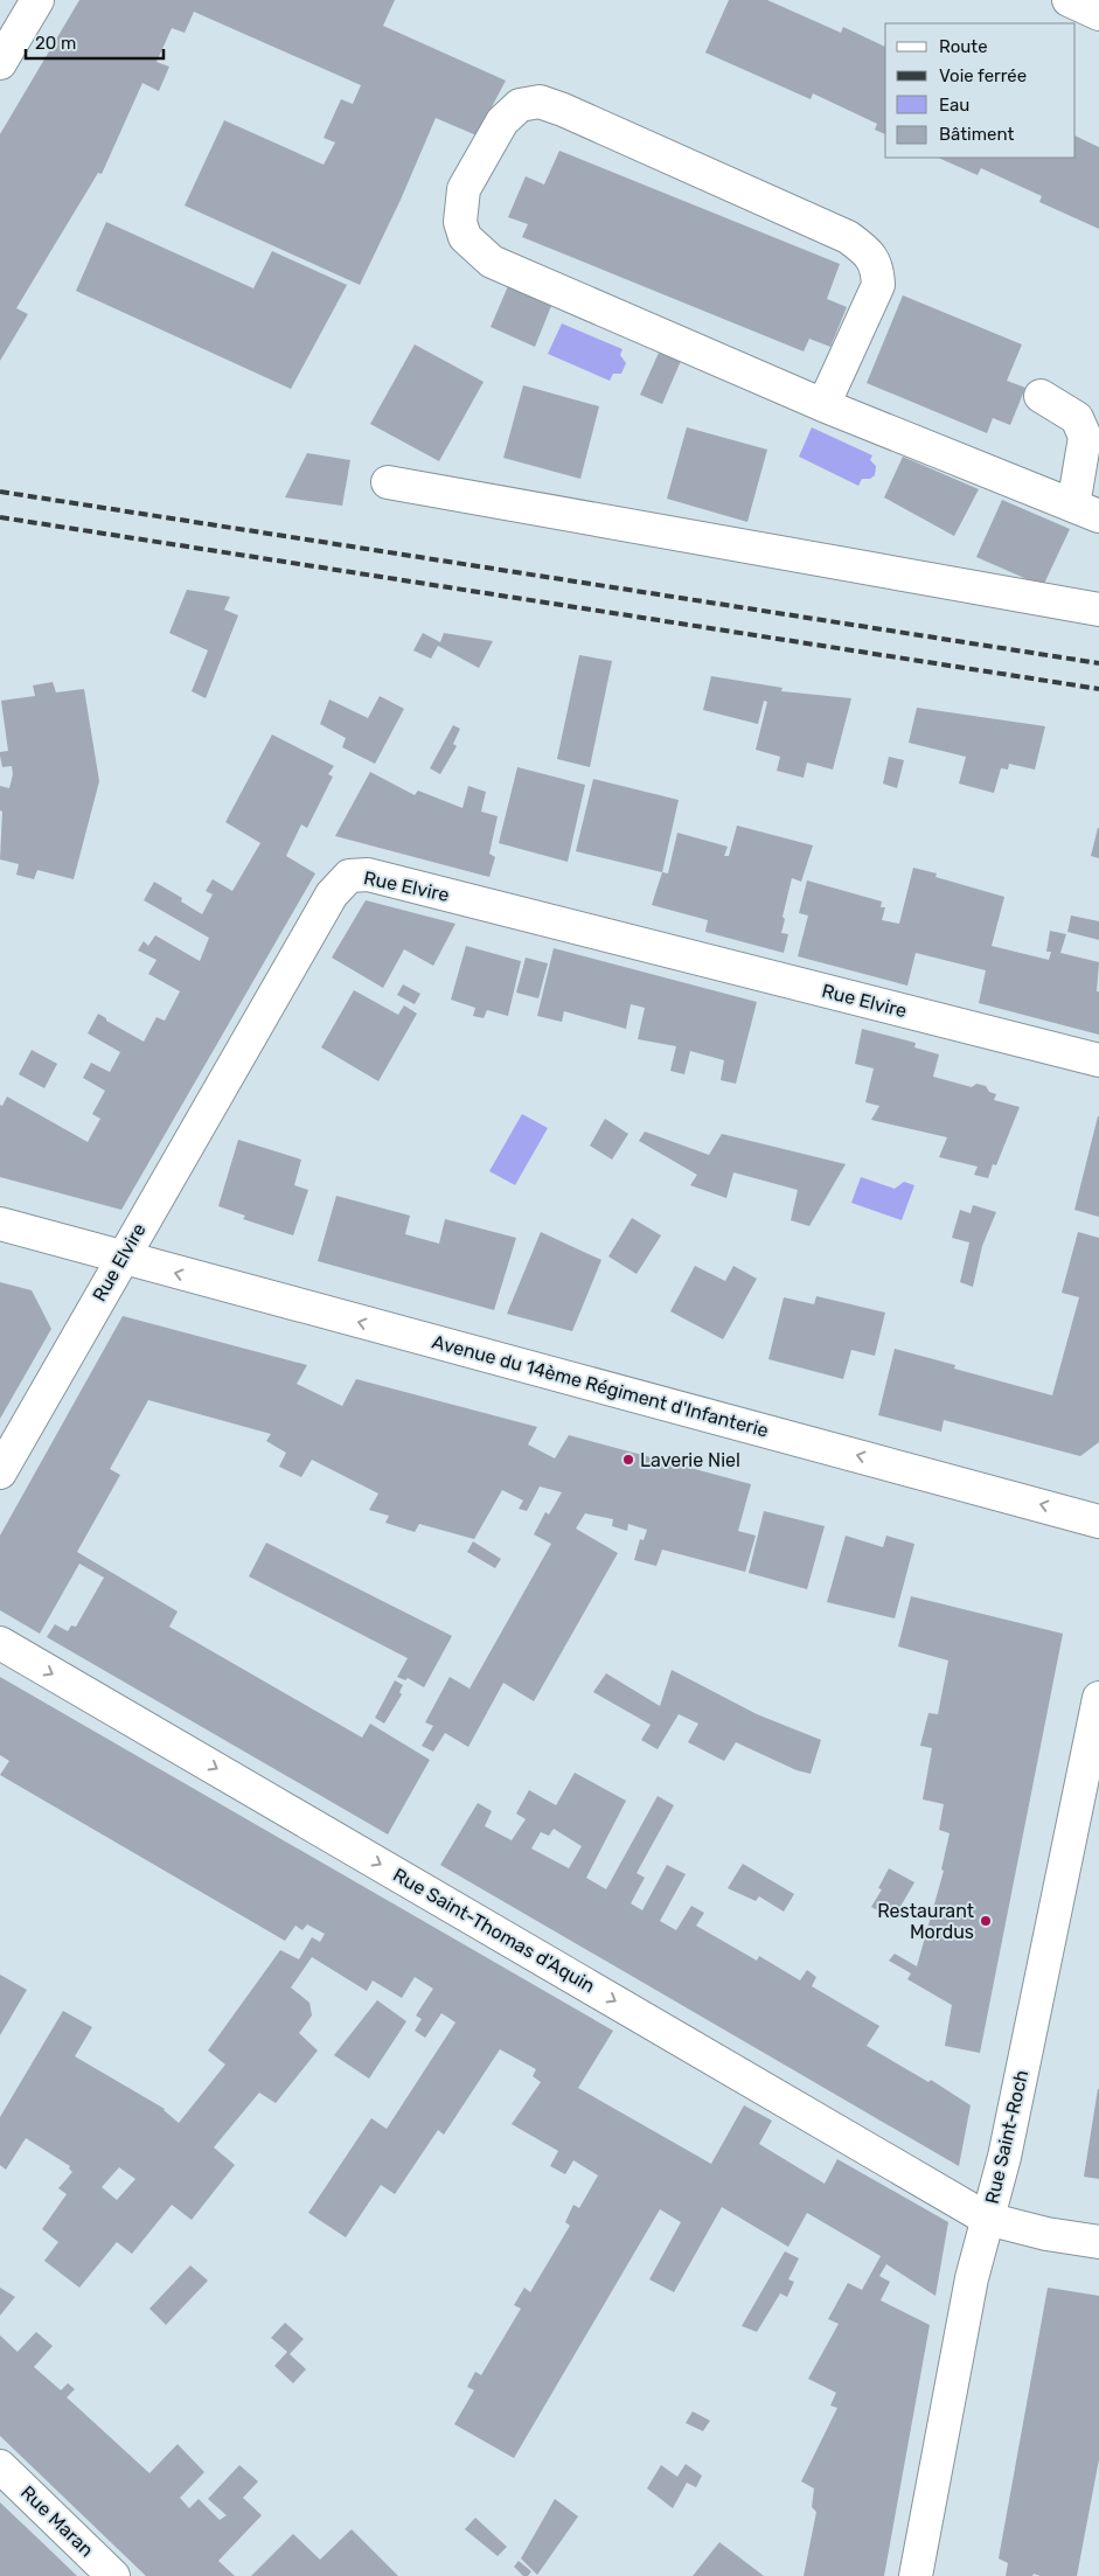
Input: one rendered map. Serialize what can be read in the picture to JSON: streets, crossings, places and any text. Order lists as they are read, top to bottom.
{
  "streets": {
    "street": [
      "Rue Elvire",
      "Avenue du 14ème Régiment d'Infanterie",
      "Rue Saint-Thomas d'Aquin",
      "Rue Saint-Roch",
      "Rue Maran"
    ]
  },
  "crossings": [
    ["Rue Elvire", "Avenue du 14ème Régiment d'Infanterie"],
    ["Rue Saint-Thomas d'Aquin", "Rue Saint-Roch"]
  ],
  "one_way": ["Avenue du 14ème Régiment d'Infanterie", "Rue Saint-Thomas d'Aquin"],
  "places": ["Laverie Niel", "Restaurant Mordus"],
  "legend": [
    "Route",
    "Voie ferrée",
    "Eau",
    "Bâtiment"
  ],
  "scale_bar": "20 m"
}
